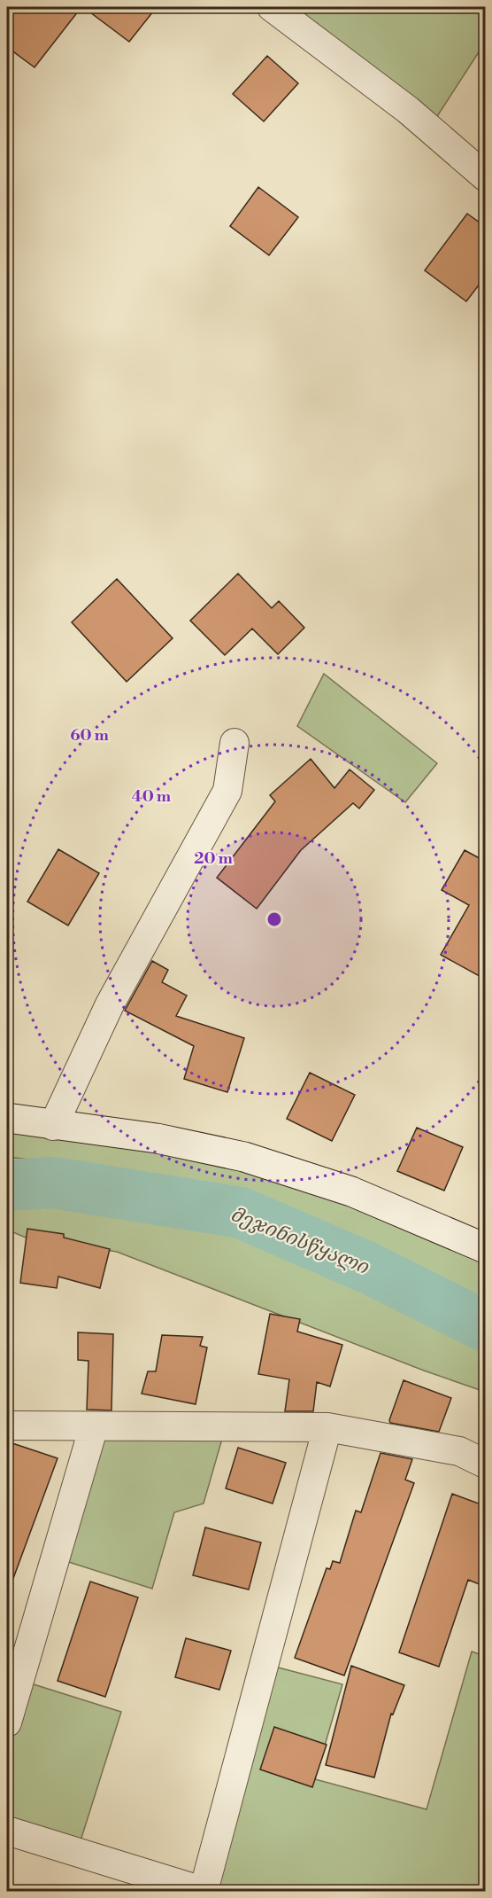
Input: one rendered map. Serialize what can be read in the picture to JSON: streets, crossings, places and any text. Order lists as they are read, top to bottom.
{
  "water": ["მეჯინისწყალი"],
  "rings": ["60 m", "40 m", "20 m"]
}
